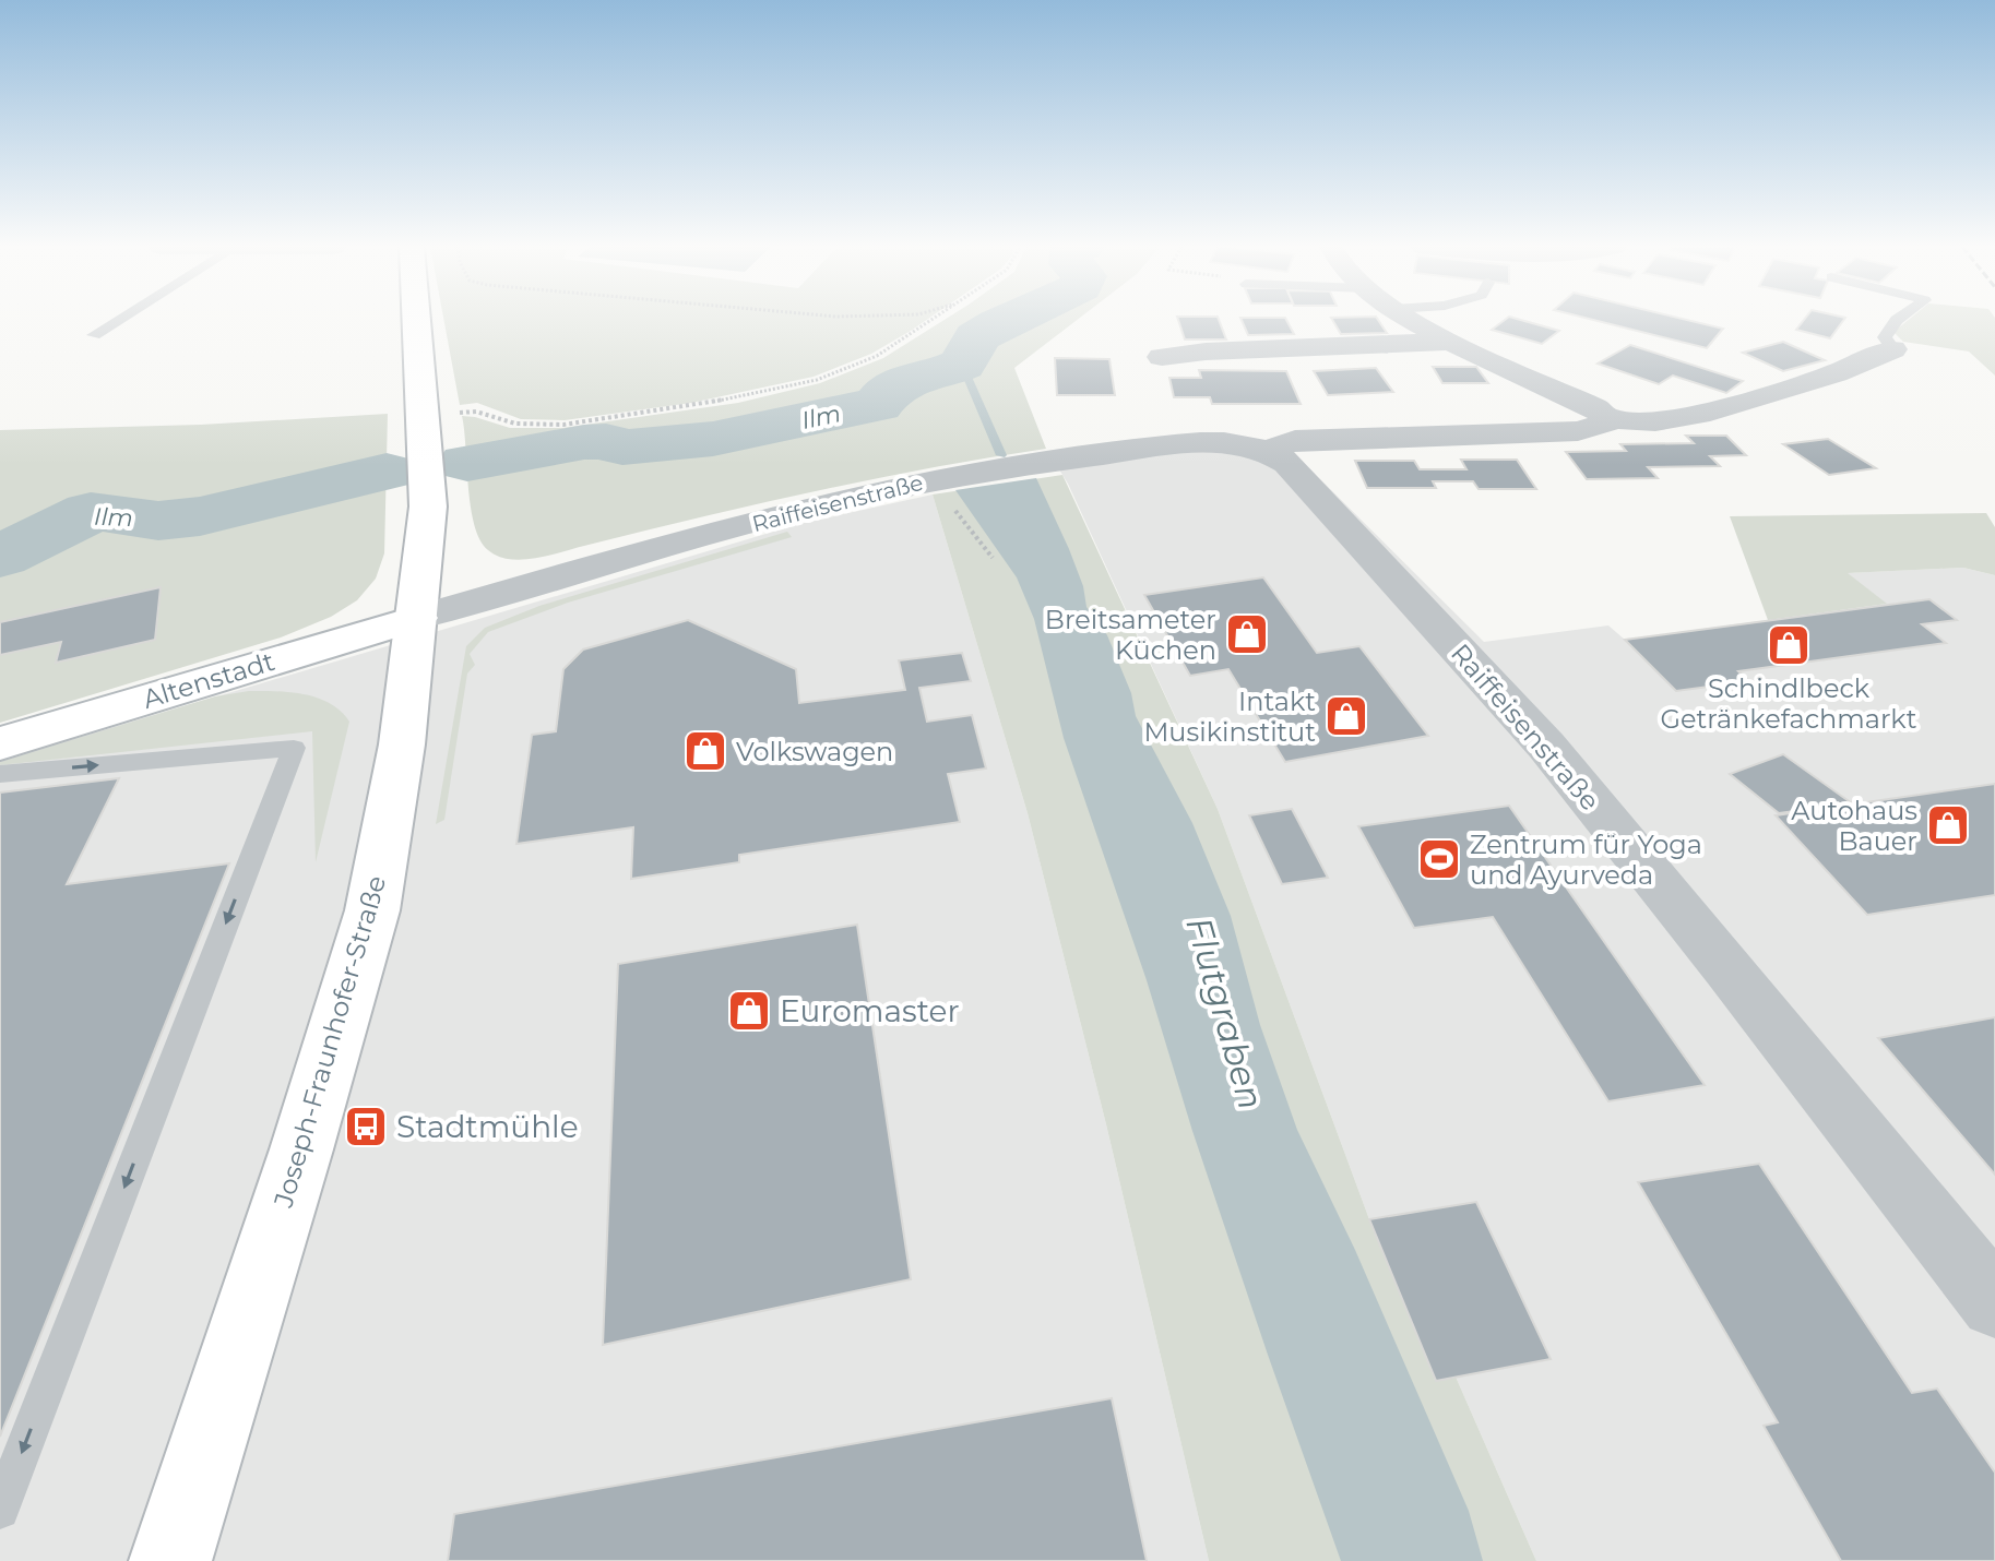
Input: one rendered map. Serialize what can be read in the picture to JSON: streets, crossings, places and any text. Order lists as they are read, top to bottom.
{
  "streets": {
    "main road": ["Altenstadt", "Joseph-Fraunhofer-Straße"],
    "street": ["Raiffeisenstraße"]
  },
  "crossings": [
    ["Raiffeisenstraße", "Altenstadt"],
    ["Raiffeisenstraße", "Joseph-Fraunhofer-Straße"],
    ["Altenstadt", "Joseph-Fraunhofer-Straße"]
  ],
  "water": ["Ilm", "Flutgraben"],
  "places": {
    "shop": [
      "Breitsameter Küchen",
      "Schindlbeck Getränkefachmarkt",
      "Intakt Musikinstitut",
      "Volkswagen",
      "Autohaus Bauer",
      "Euromaster"
    ],
    "sports": ["Zentrum für Yoga und Ayurveda"],
    "bus stop": ["Stadtmühle"]
  }
}
